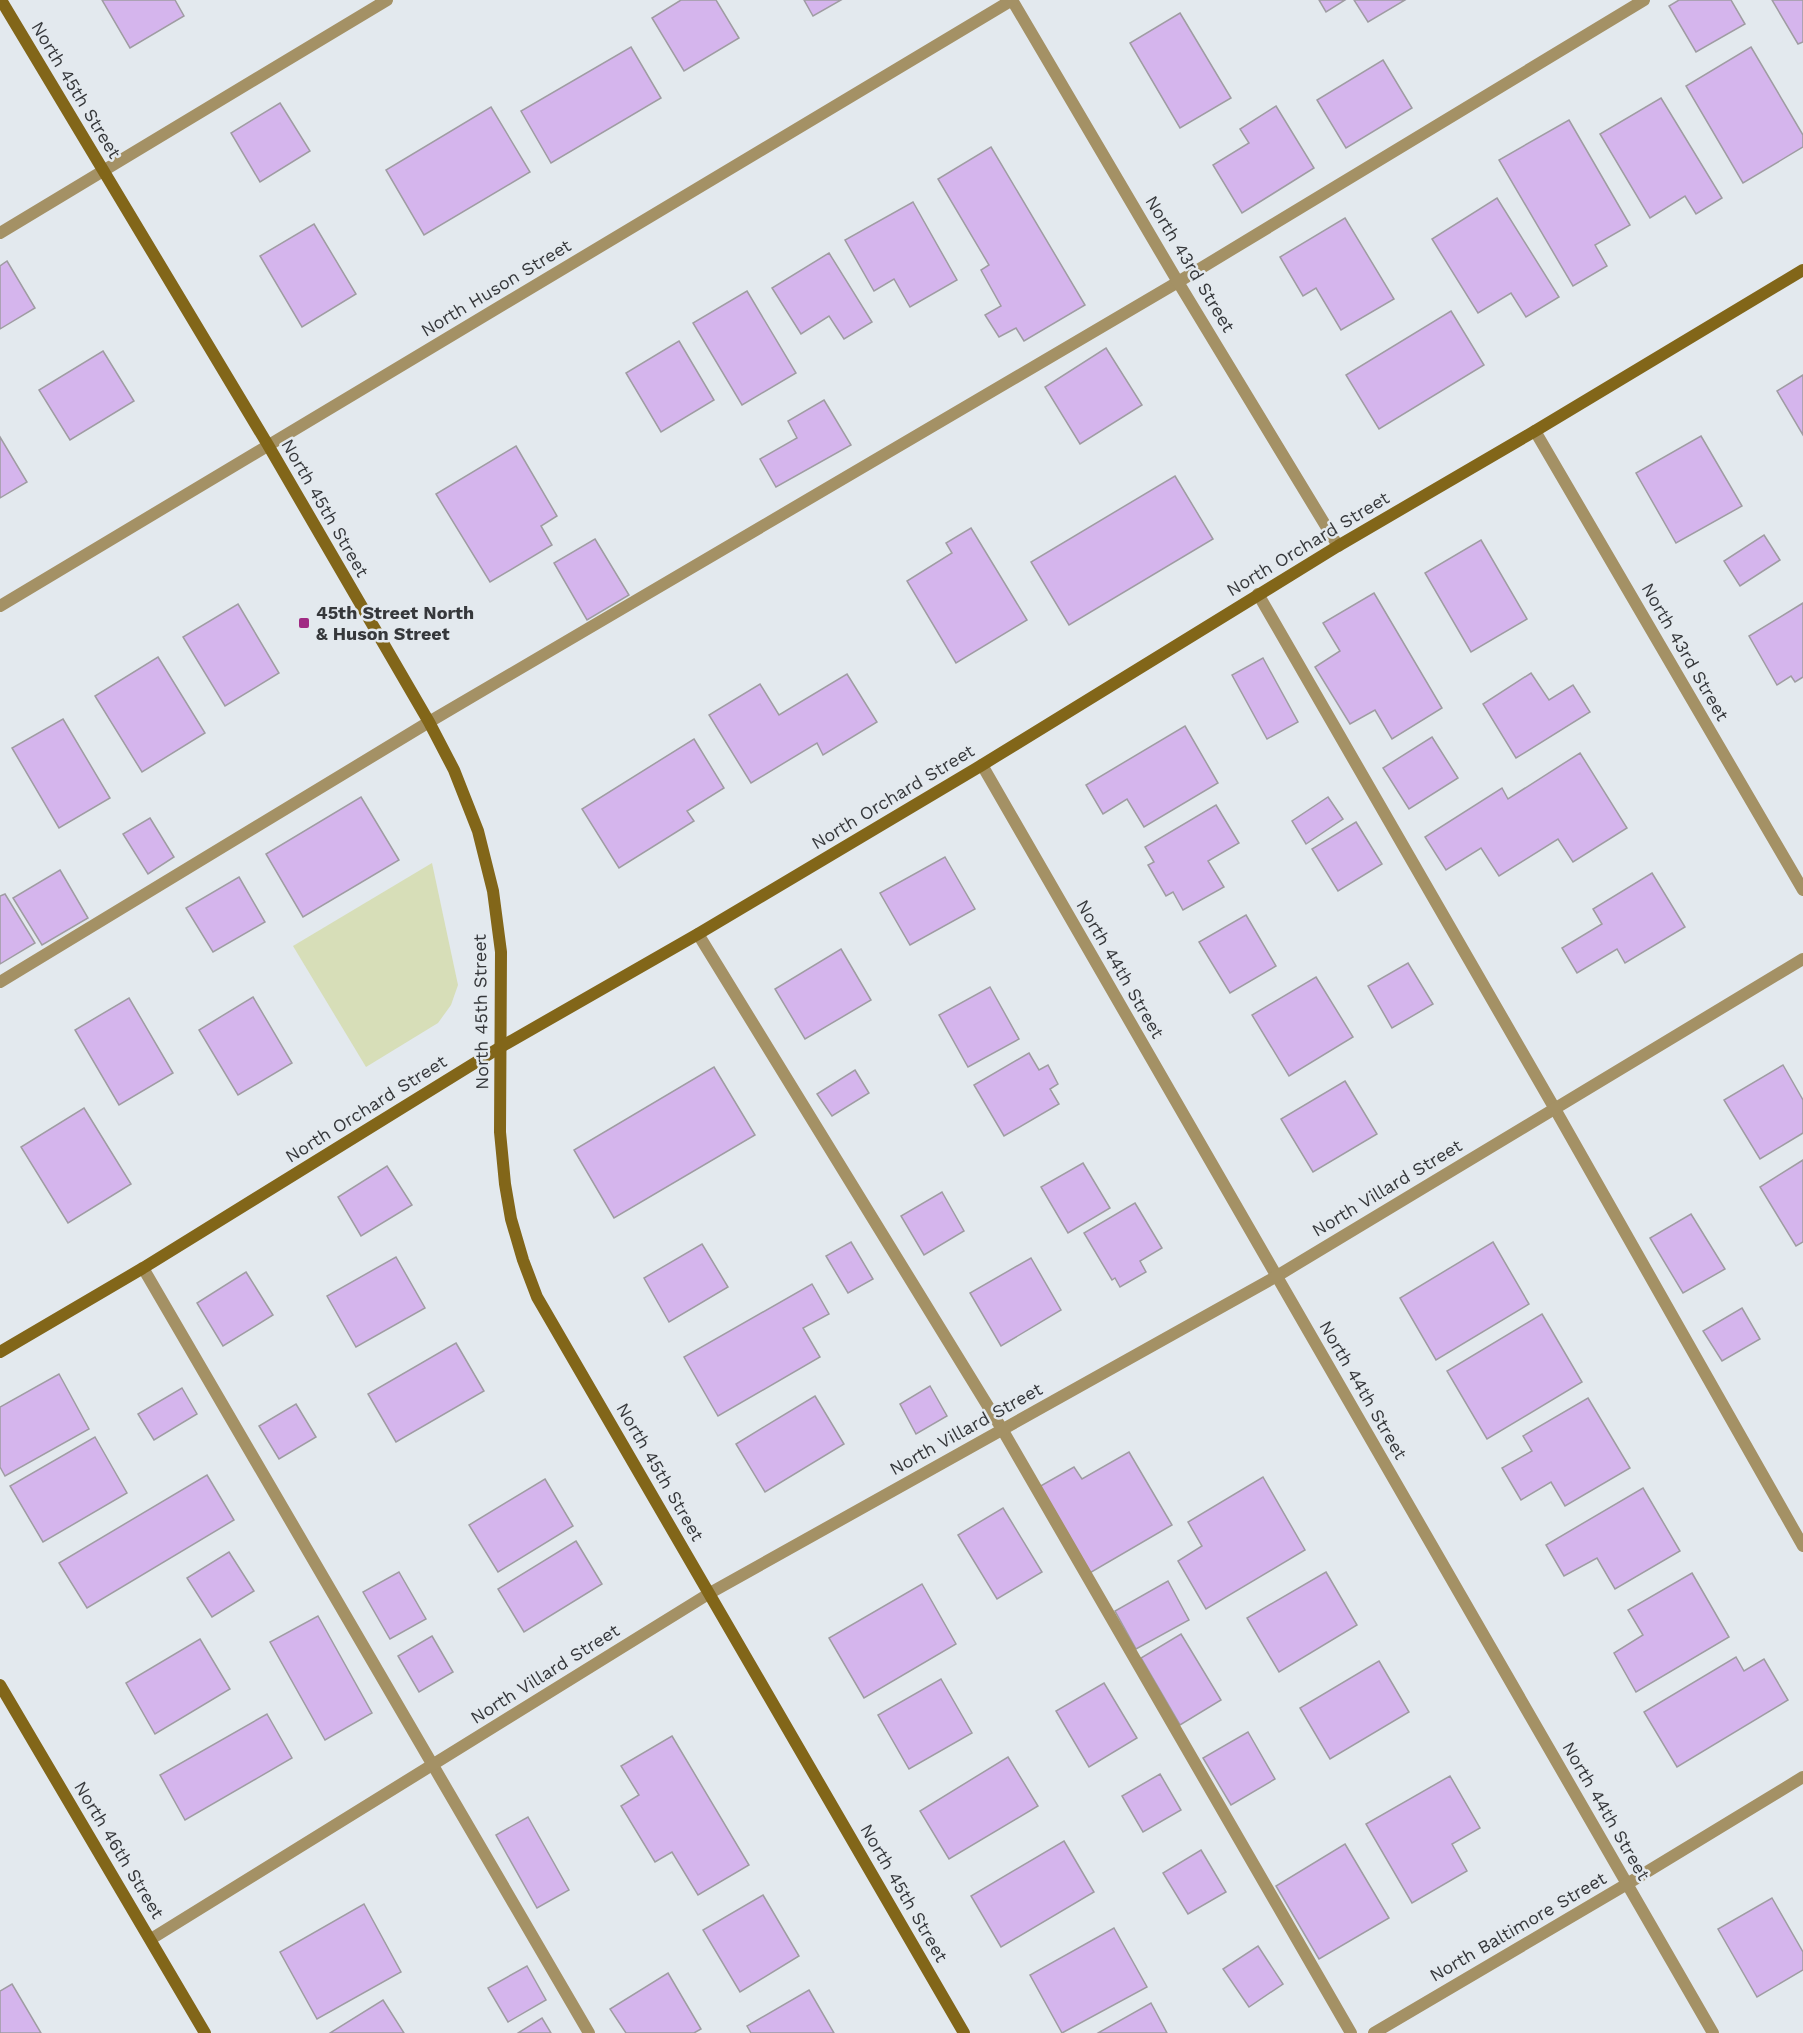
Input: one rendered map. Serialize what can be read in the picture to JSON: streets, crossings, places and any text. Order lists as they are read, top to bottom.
{
  "streets": {
    "street": [
      "North 45th Street",
      "North 43rd Street",
      "North Huson Street",
      "North Orchard Street",
      "North 44th Street",
      "North Villard Street",
      "North 46th Street",
      "North Baltimore Street"
    ]
  },
  "crossings": [
    ["North 45th Street", "North Huson Street"],
    ["North 45th Street", "North Orchard Street"],
    ["North 45th Street", "North Villard Street"],
    ["North 43rd Street", "North Huson Street"],
    ["North 43rd Street", "North Orchard Street"],
    ["North Orchard Street", "North 44th Street"],
    ["North 44th Street", "North Villard Street"],
    ["North 44th Street", "North Baltimore Street"],
    ["North Villard Street", "North 46th Street"]
  ],
  "places": {
    "transit": ["45th Street North & Huson Street"]
  }
}
